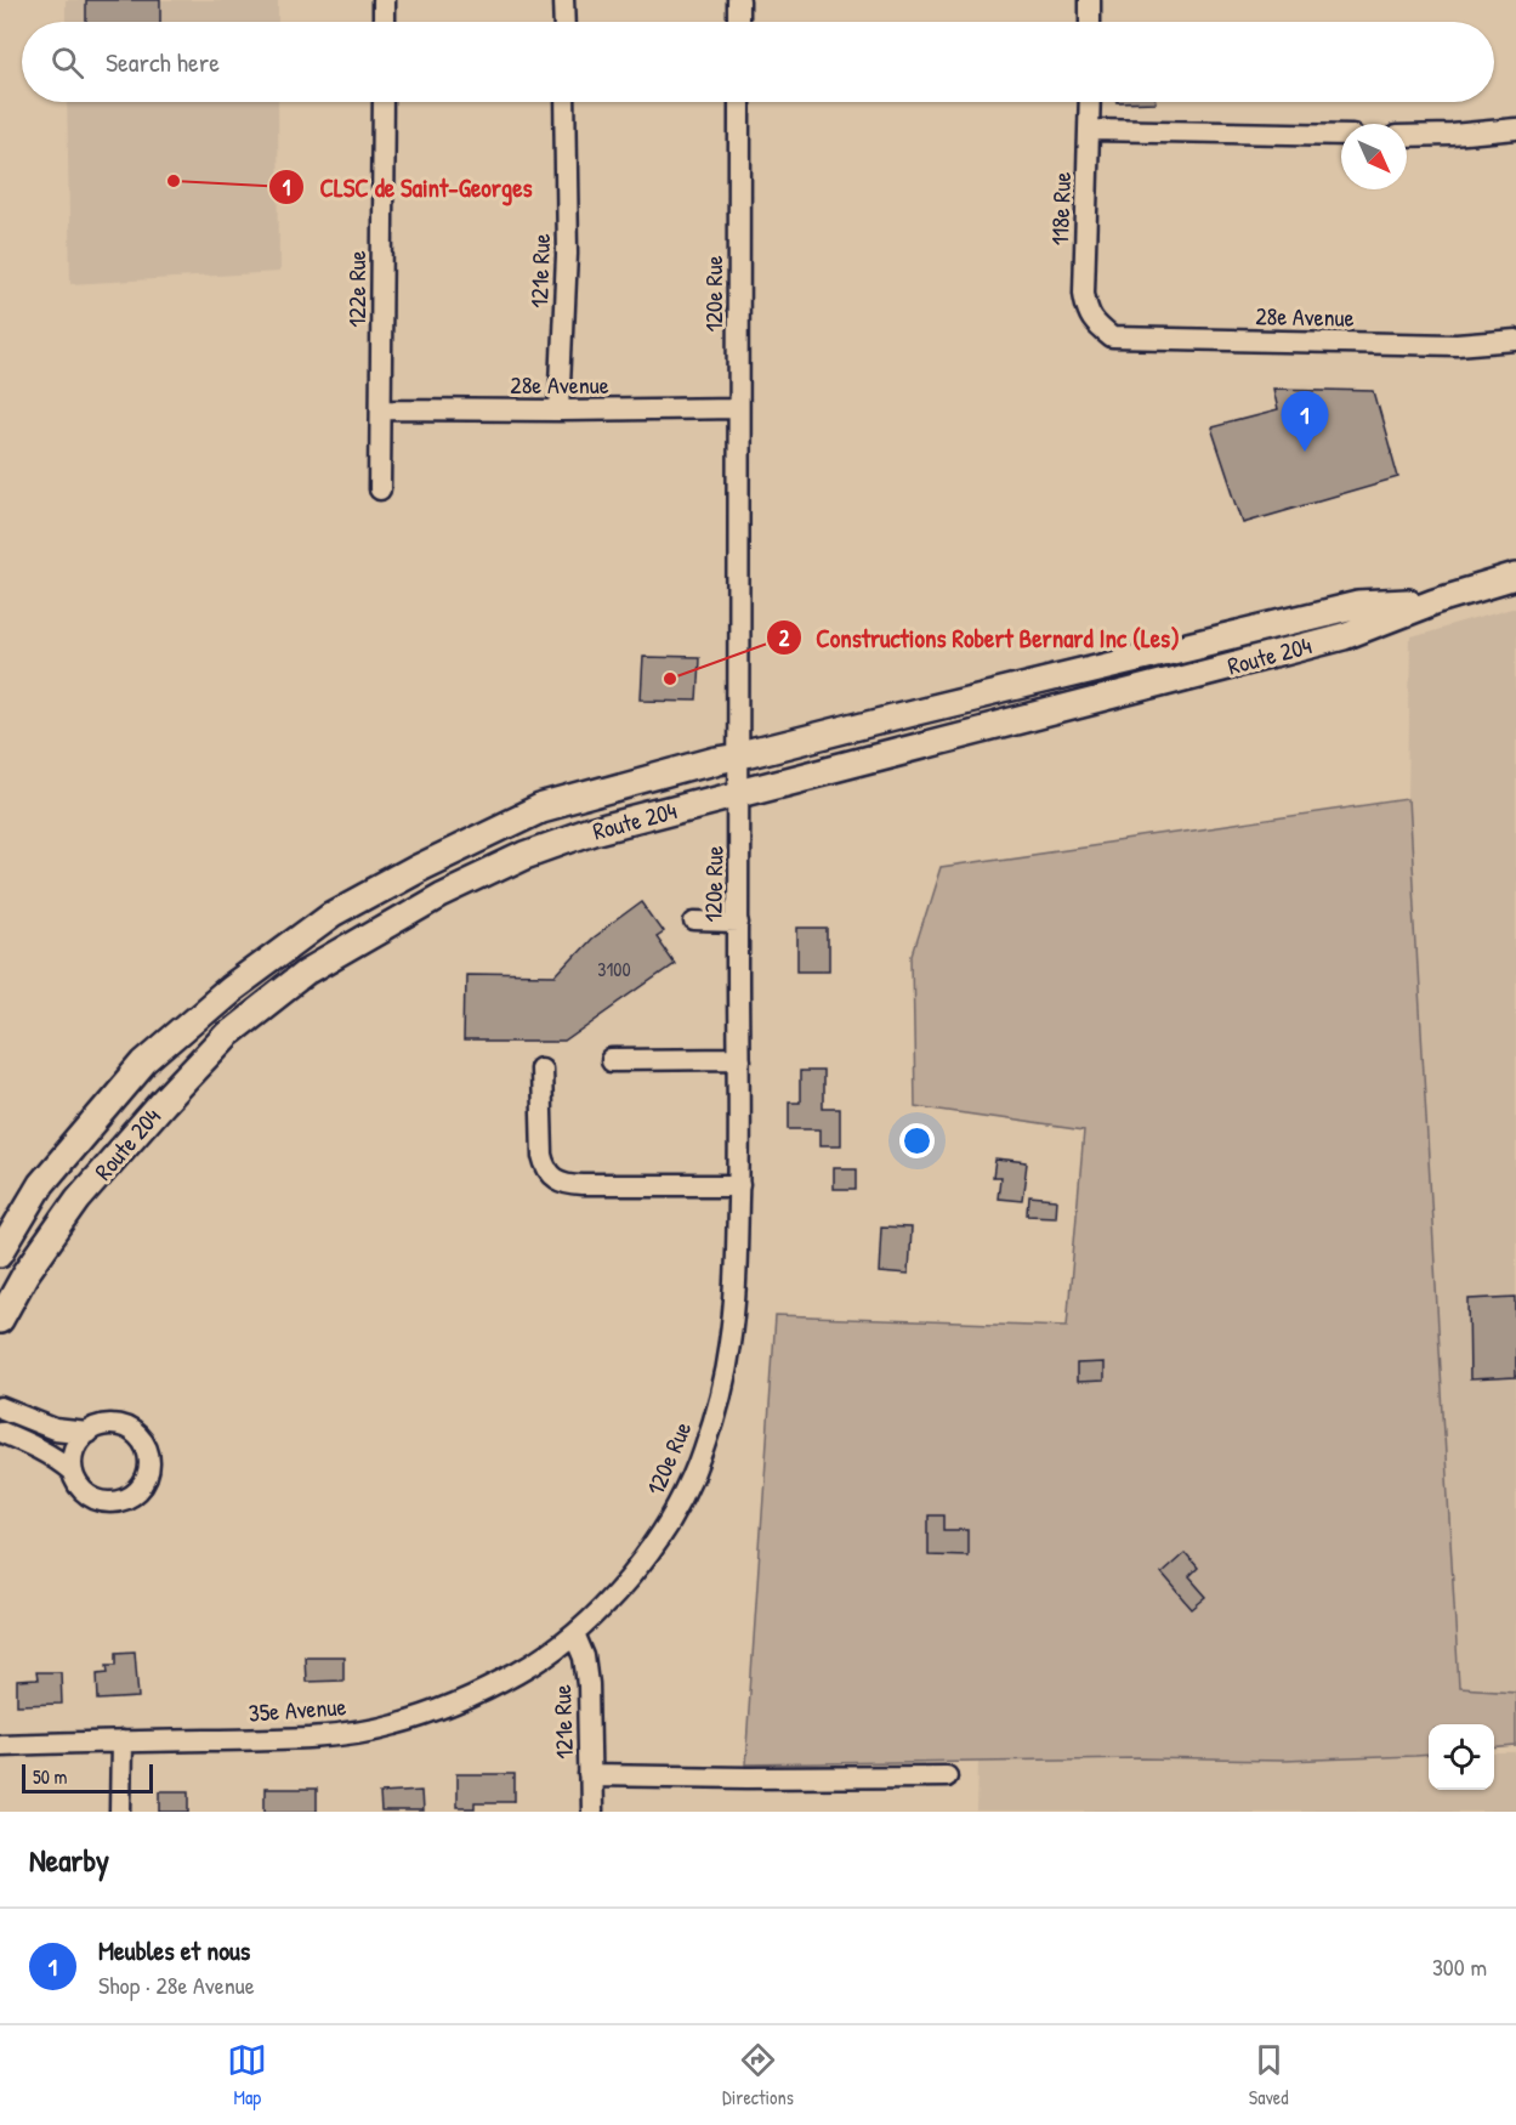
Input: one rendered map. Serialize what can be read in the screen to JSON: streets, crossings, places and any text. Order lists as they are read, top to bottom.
{
  "streets": {
    "main road": ["Route 204"],
    "street": [
      "118e Rue",
      "121e Rue",
      "122e Rue",
      "120e Rue",
      "28e Avenue",
      "35e Avenue"
    ]
  },
  "crossings": [
    ["118e Rue", "28e Avenue"],
    ["121e Rue", "120e Rue"],
    ["121e Rue", "28e Avenue"],
    ["121e Rue", "35e Avenue"],
    ["122e Rue", "28e Avenue"],
    ["120e Rue", "28e Avenue"],
    ["120e Rue", "Route 204"],
    ["120e Rue", "35e Avenue"]
  ],
  "places": ["CLSC de Saint-Georges", "Constructions Robert Bernard Inc (Les)"],
  "house_numbers": ["3100"],
  "scale_bar": "50 m",
  "north": "bottom right",
  "page": {
    "search": "Search here",
    "pins": "1",
    "scale": "50 m",
    "heading": "Nearby",
    "list": [
      {
        "mark": "1",
        "name": "Meubles et nous",
        "note": "Shop · 28e Avenue",
        "value": "300 m"
      }
    ],
    "nav": ["Map", "Directions", "Saved"]
  }
}
